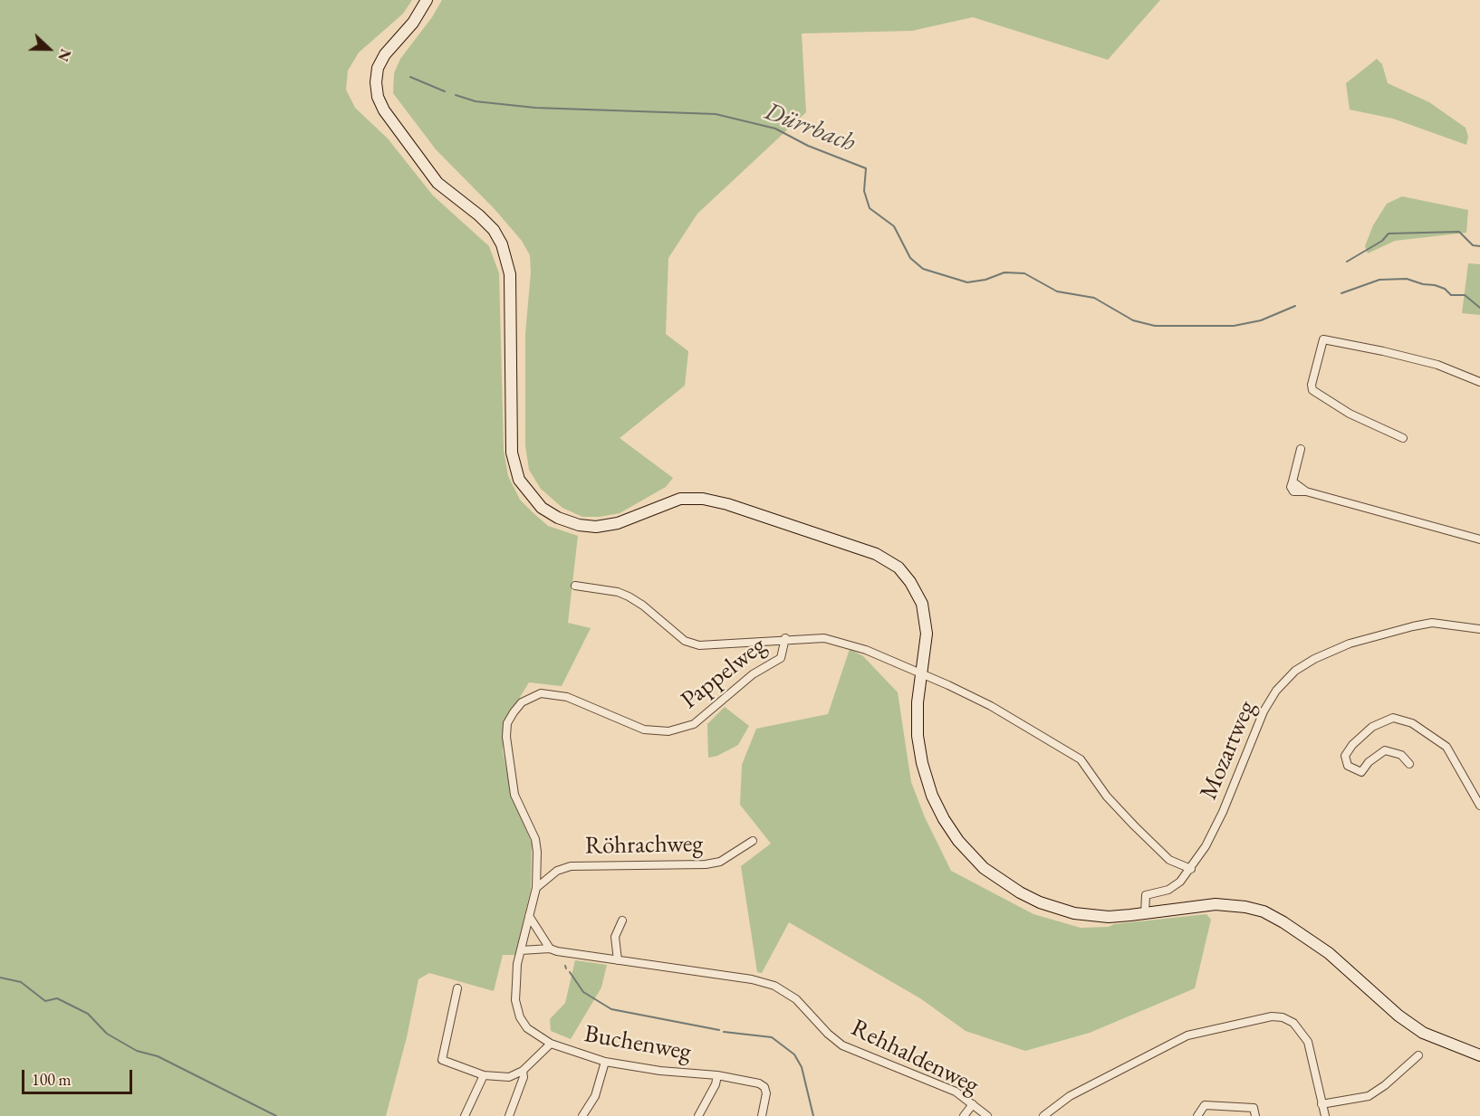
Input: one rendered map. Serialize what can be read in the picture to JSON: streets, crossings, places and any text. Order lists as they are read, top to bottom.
{
  "streets": {
    "street": [
      "Pappelweg",
      "Mozartweg",
      "Röhrachweg",
      "Buchenweg",
      "Rehhaldenweg"
    ]
  },
  "crossings": [
    ["Pappelweg", "Röhrachweg"],
    ["Pappelweg", "Buchenweg"],
    ["Pappelweg", "Rehhaldenweg"],
    ["Buchenweg", "Rehhaldenweg"]
  ],
  "water": ["Dürrbach"],
  "scale_bar": "100 m",
  "north": "right"
}
